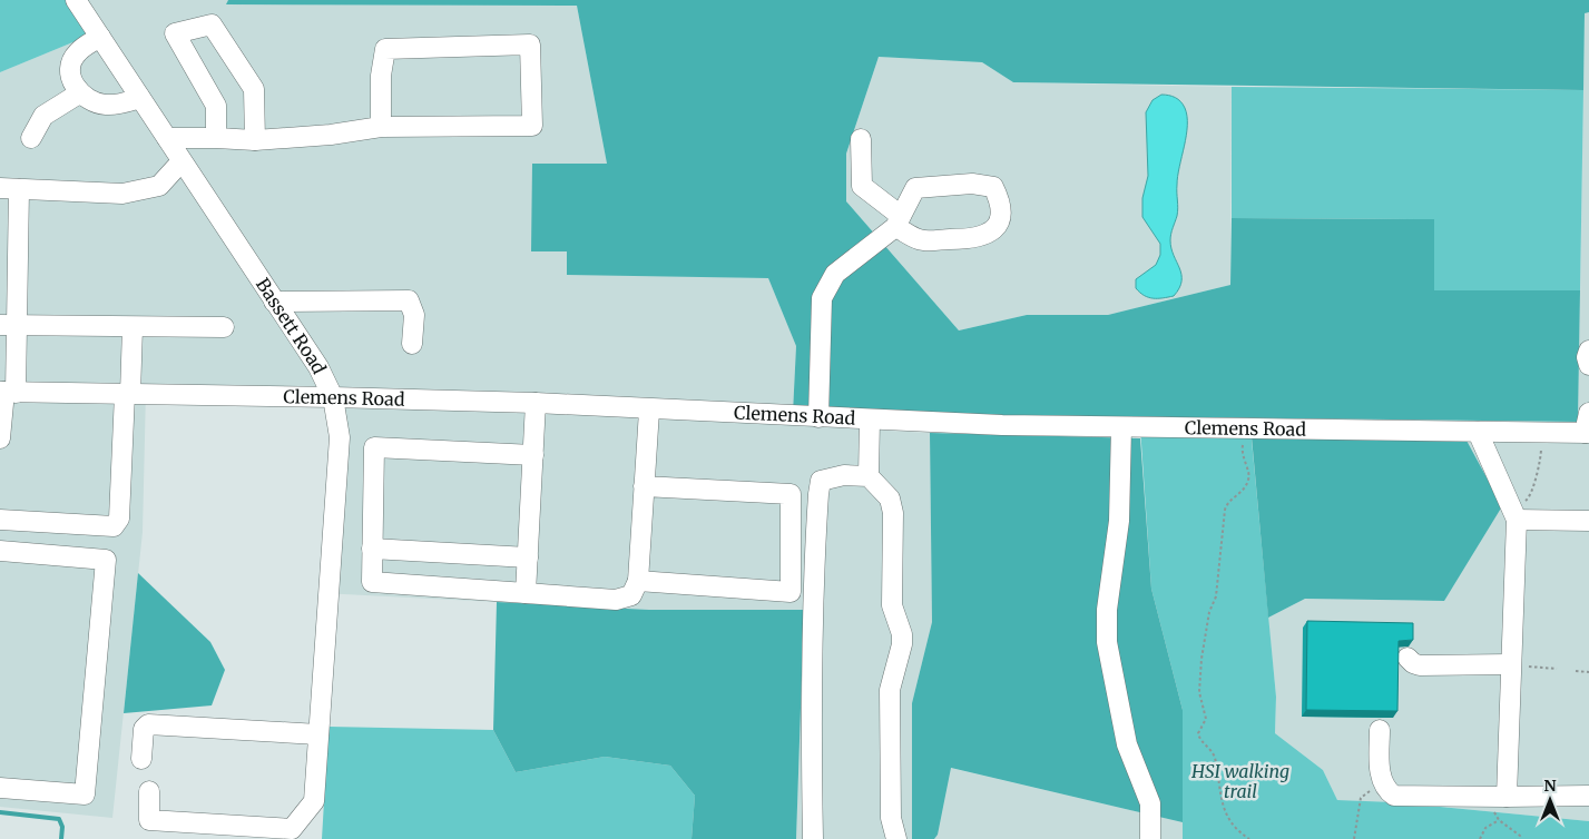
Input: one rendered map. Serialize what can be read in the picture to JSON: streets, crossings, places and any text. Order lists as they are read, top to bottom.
{
  "streets": {
    "street": ["Bassett Road", "Clemens Road"]
  },
  "crossings": [
    ["Bassett Road", "Clemens Road"]
  ],
  "parks": ["HSI walking trail"],
  "north": "top"
}
